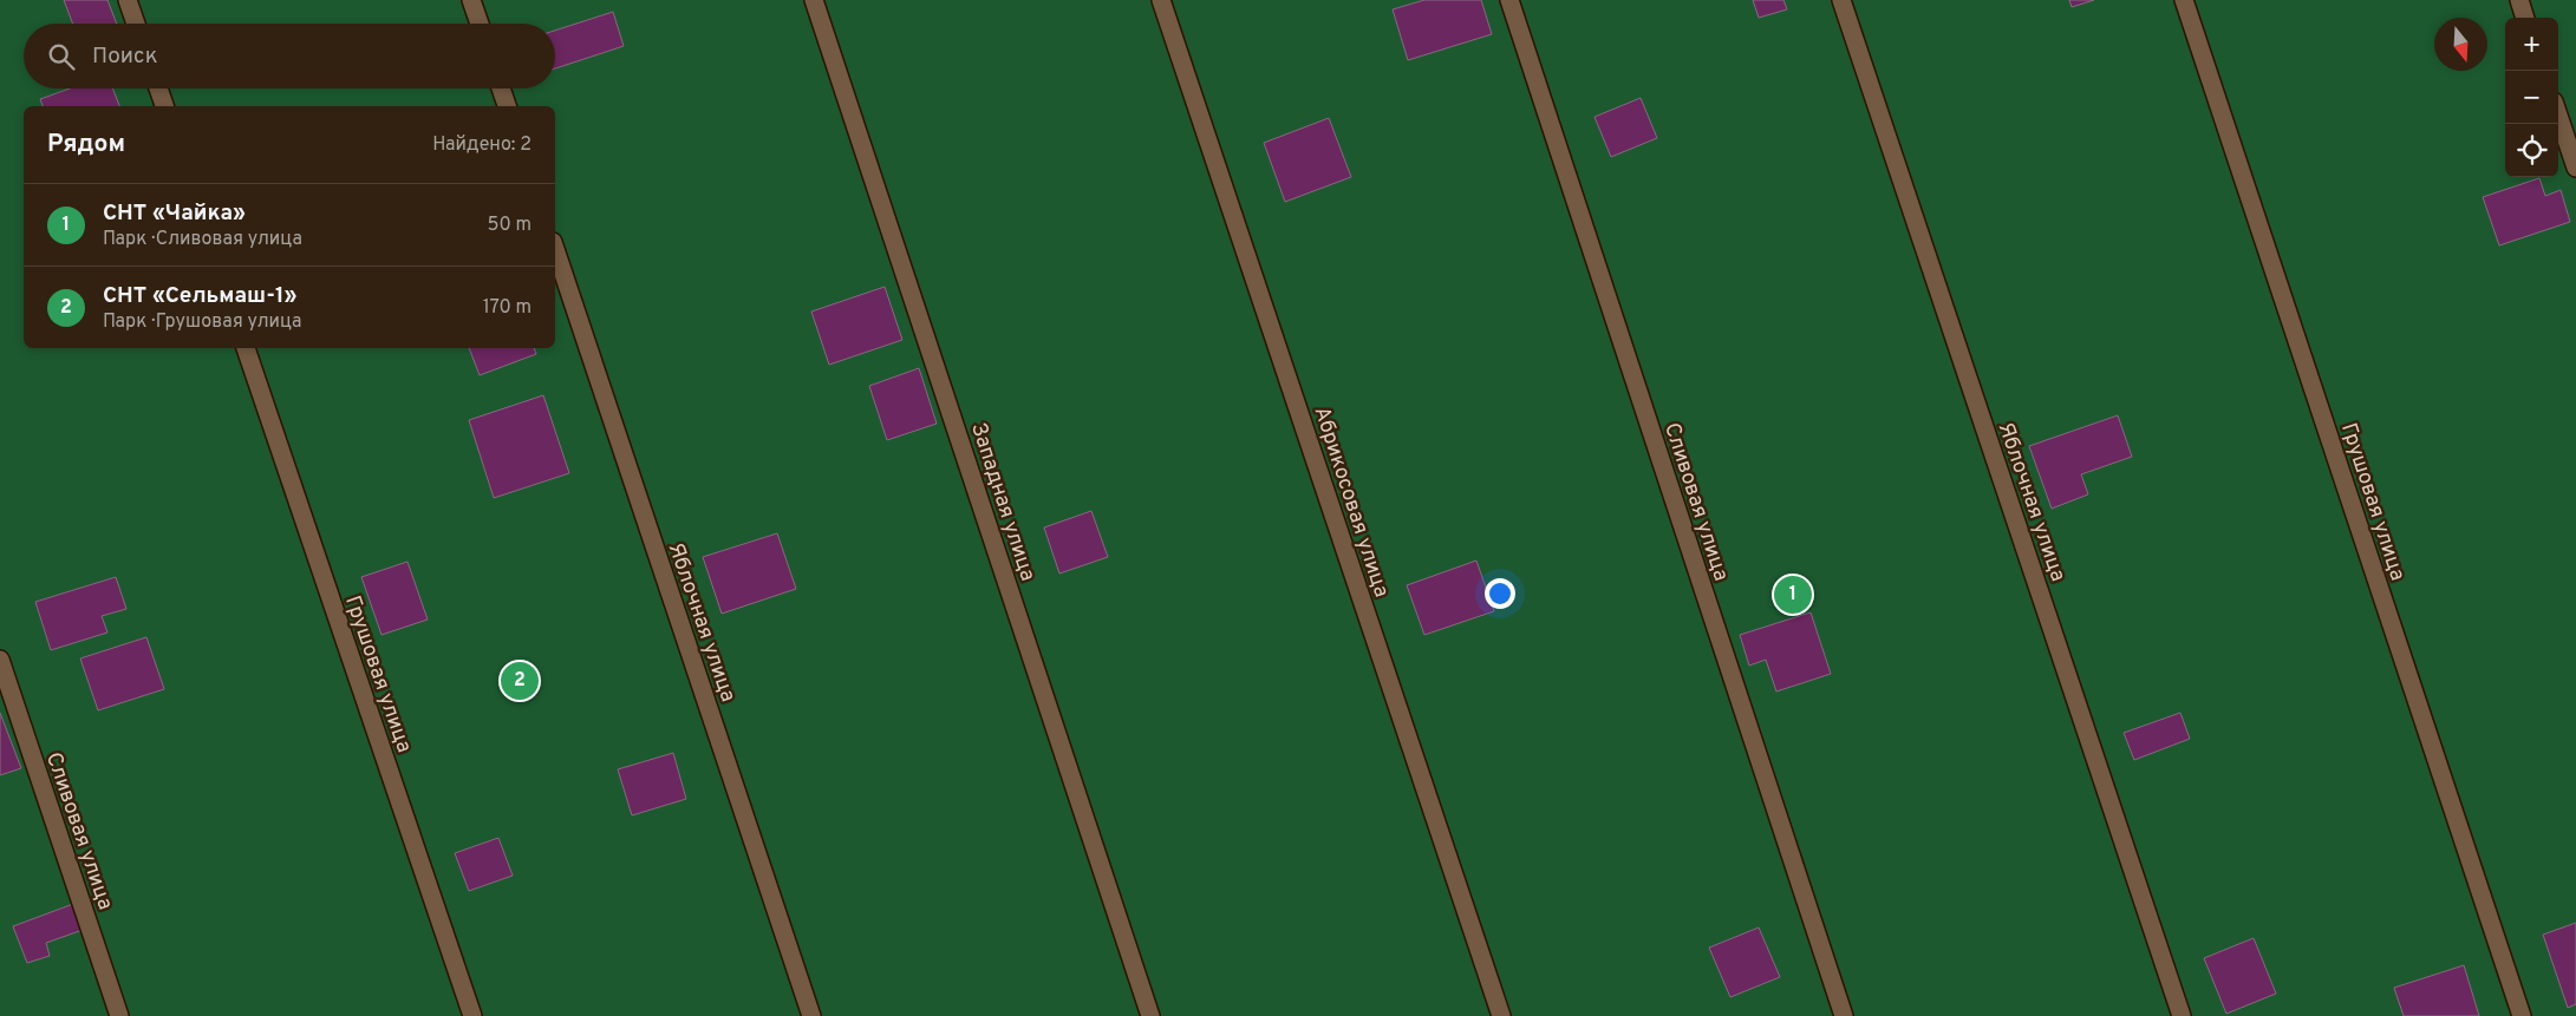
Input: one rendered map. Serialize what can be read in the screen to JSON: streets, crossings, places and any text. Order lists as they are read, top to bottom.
{
  "streets": {
    "street": [
      "Западная улица",
      "Абрикосовая улица",
      "Сливовая улица",
      "Яблочная улица",
      "Грушовая улица"
    ]
  },
  "north": "bottom",
  "page": {
    "map_buttons": ["+", "−"],
    "search": "Поиск",
    "heading": ["Рядом", "Найдено: 2"],
    "list": [
      {
        "mark": "1",
        "name": "СНТ «Чайка»",
        "note": "Парк · Сливовая улица",
        "value": "50 m"
      },
      {
        "mark": "2",
        "name": "СНТ «Сельмаш-1»",
        "note": "Парк · Грушовая улица",
        "value": "170 m"
      }
    ],
    "pins": ["1", "2"]
  }
}
